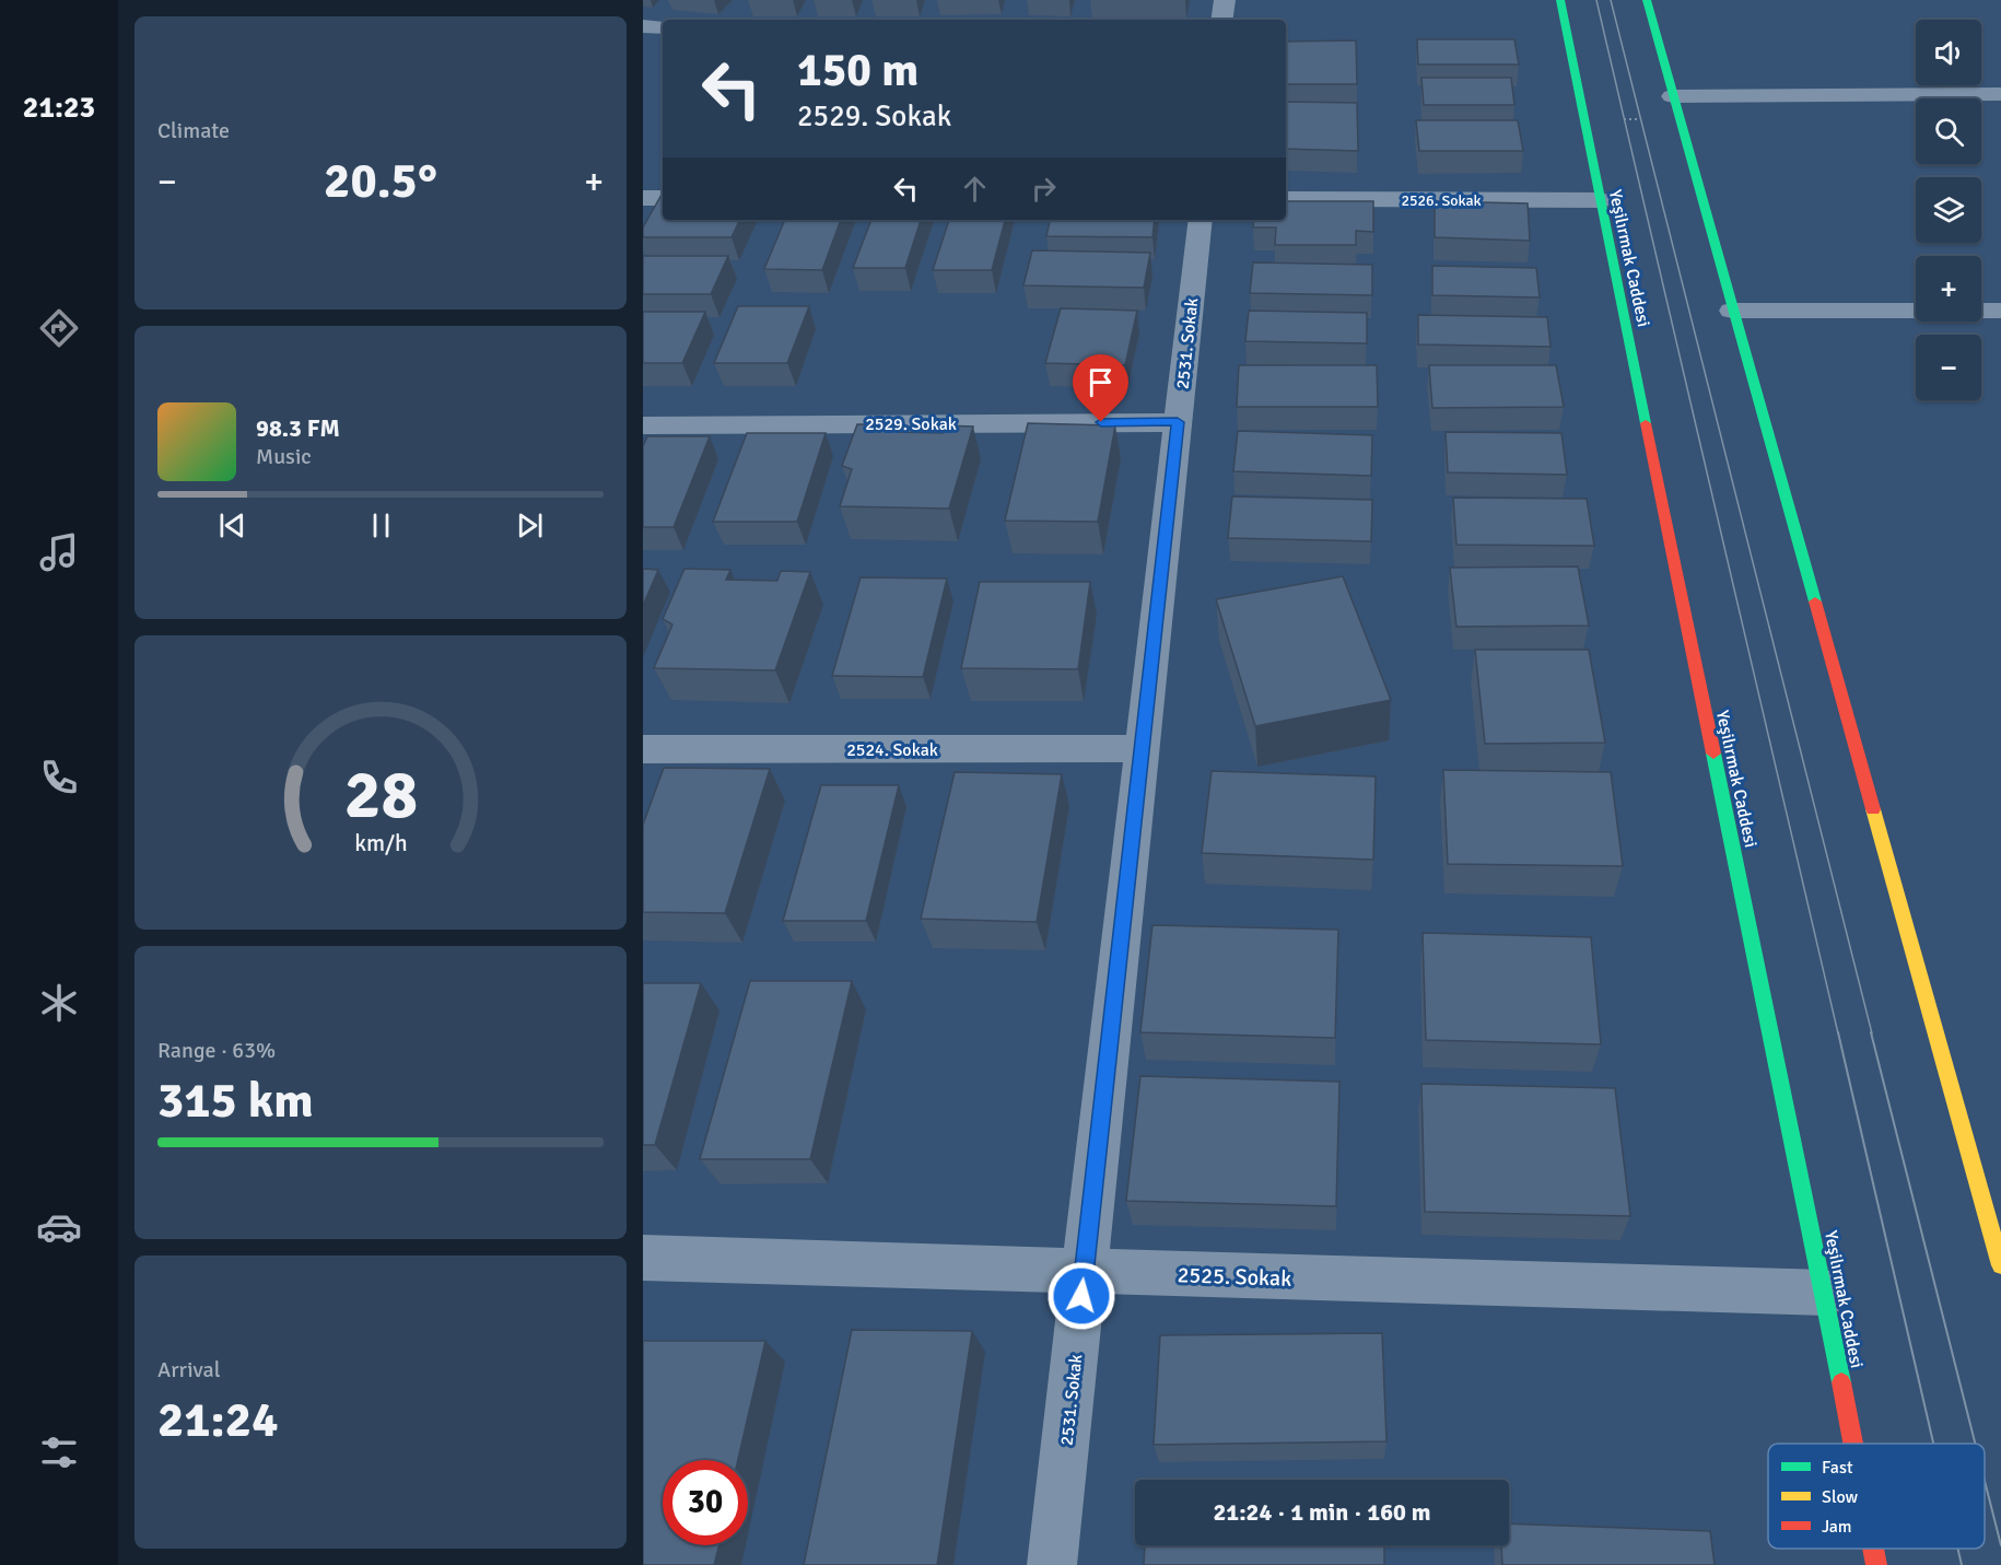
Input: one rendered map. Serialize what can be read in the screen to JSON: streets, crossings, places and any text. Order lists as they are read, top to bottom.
{
  "streets": {
    "main road": ["Yeşilırmak Caddesi"],
    "street": [
      "2526. Sokak",
      "2531. Sokak",
      "2529. Sokak",
      "2524. Sokak",
      "2525. Sokak"
    ]
  },
  "crossings": [
    ["2526. Sokak", "Yeşilırmak Caddesi"],
    ["Yeşilırmak Caddesi", "2525. Sokak"],
    ["2531. Sokak", "2529. Sokak"],
    ["2531. Sokak", "2524. Sokak"],
    ["2531. Sokak", "2525. Sokak"]
  ],
  "legend": ["Fast", "Slow", "Jam"],
  "page": {
    "tabs": "21:23",
    "tile": [
      "Climate",
      ["Range · 63%", "315 km"],
      ["Arrival", "21:24"]
    ],
    "map_buttons": ["+", "−"],
    "turn": ["150 m", "2529. Sokak"],
    "heat": ["−", "20.5°", "+"],
    "song": ["98.3 FM", "Music"],
    "limit": "30",
    "trip": "21:24 · 1 min · 160 m",
    "gauge": ["28", "km/h"]
  }
}
